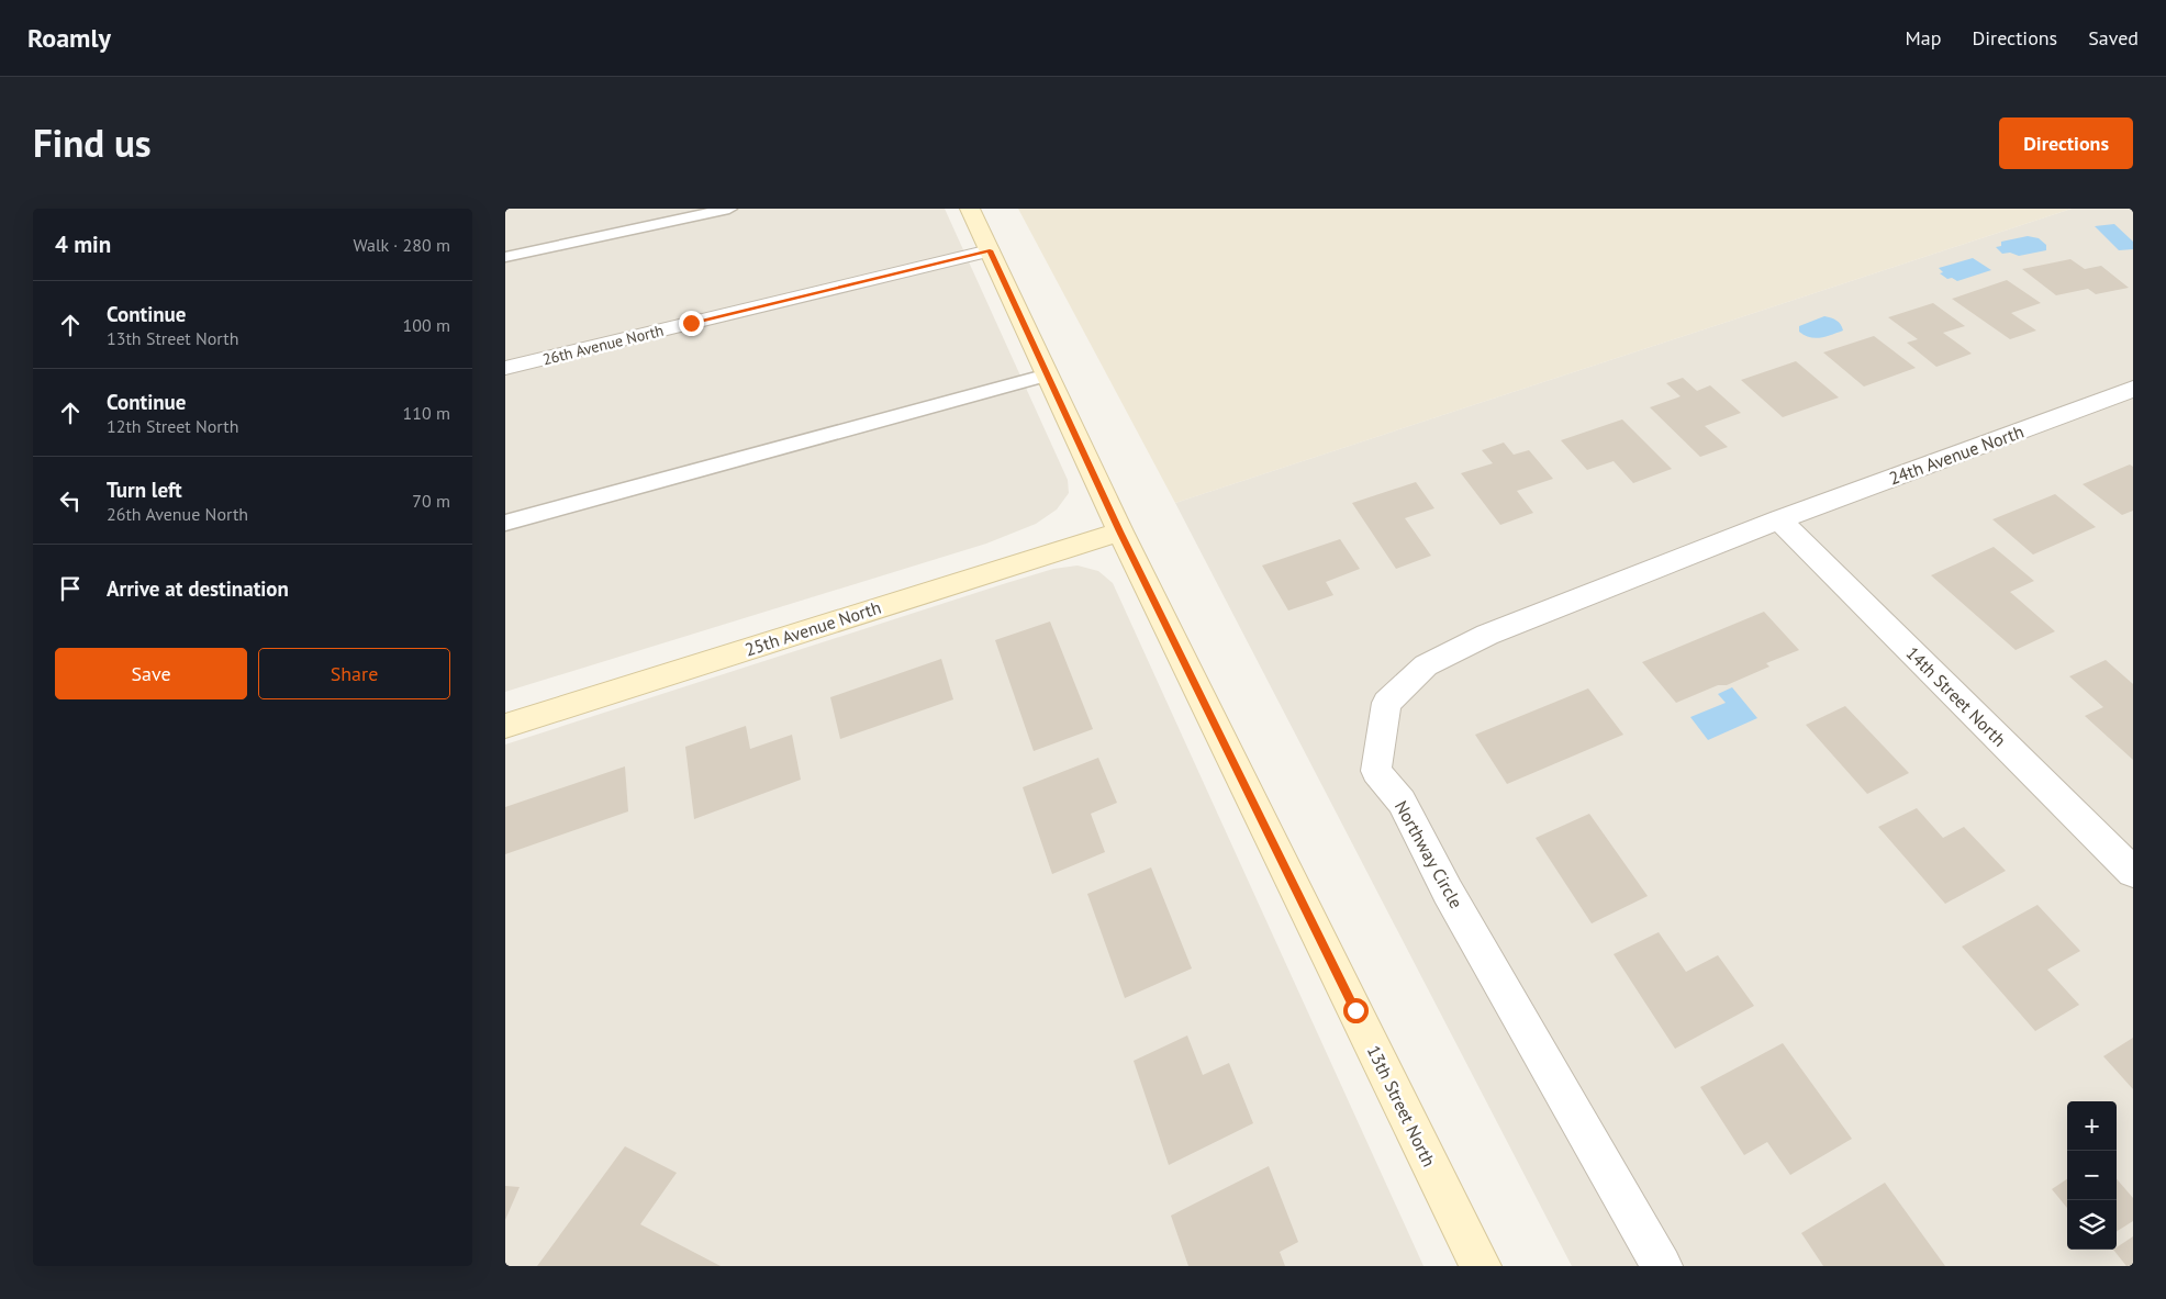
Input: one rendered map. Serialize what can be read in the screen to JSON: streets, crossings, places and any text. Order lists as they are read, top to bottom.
{
  "streets": {
    "street": [
      "26th Avenue North",
      "24th Avenue North",
      "25th Avenue North",
      "14th Street North",
      "Northway Circle",
      "13th Street North"
    ]
  },
  "crossings": [
    ["26th Avenue North", "13th Street North"],
    ["24th Avenue North", "14th Street North"],
    ["24th Avenue North", "Northway Circle"],
    ["25th Avenue North", "13th Street North"],
    ["14th Street North", "Northway Circle"]
  ],
  "page": {
    "header": "Roamly",
    "nav": ["Map", "Directions", "Saved"],
    "title": "Find us",
    "buttons": [
      "Directions",
      ["Save", "Share"]
    ],
    "heading": ["4 min", "Walk · 280 m"],
    "list": [
      ["Continue", "13th Street North", "100 m"],
      ["Continue", "12th Street North", "110 m"],
      ["Turn left", "26th Avenue North", "70 m"],
      "Arrive at destination"
    ],
    "map_buttons": ["+", "−"]
  }
}
